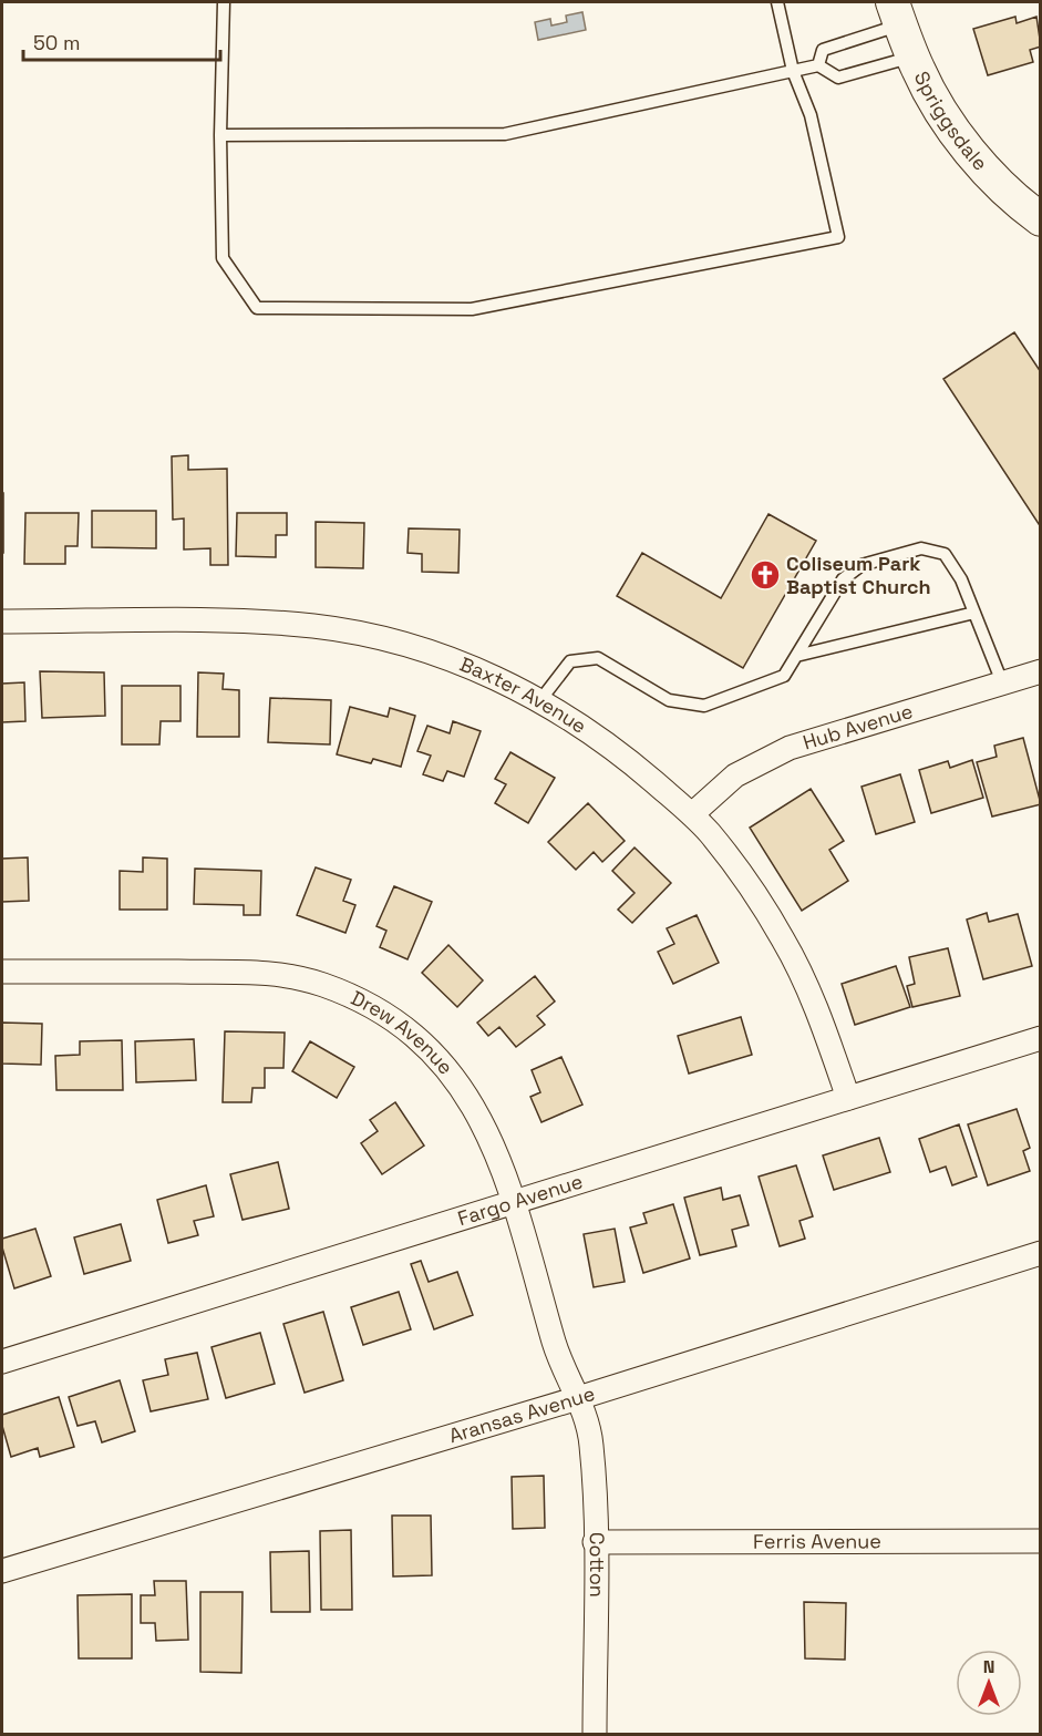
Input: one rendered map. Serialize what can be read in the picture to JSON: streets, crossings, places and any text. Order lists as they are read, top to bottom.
{
  "streets": {
    "street": [
      "Spriggsdale",
      "Baxter Avenue",
      "Hub Avenue",
      "Drew Avenue",
      "Fargo Avenue",
      "Aransas Avenue",
      "Ferris Avenue",
      "Cotton"
    ]
  },
  "crossings": [
    ["Baxter Avenue", "Hub Avenue"],
    ["Baxter Avenue", "Fargo Avenue"],
    ["Drew Avenue", "Fargo Avenue"],
    ["Drew Avenue", "Aransas Avenue"],
    ["Drew Avenue", "Cotton"],
    ["Aransas Avenue", "Cotton"],
    ["Ferris Avenue", "Cotton"]
  ],
  "places": {
    "church": ["Coliseum Park Baptist Church"]
  },
  "scale_bar": "50 m",
  "north": "top"
}
